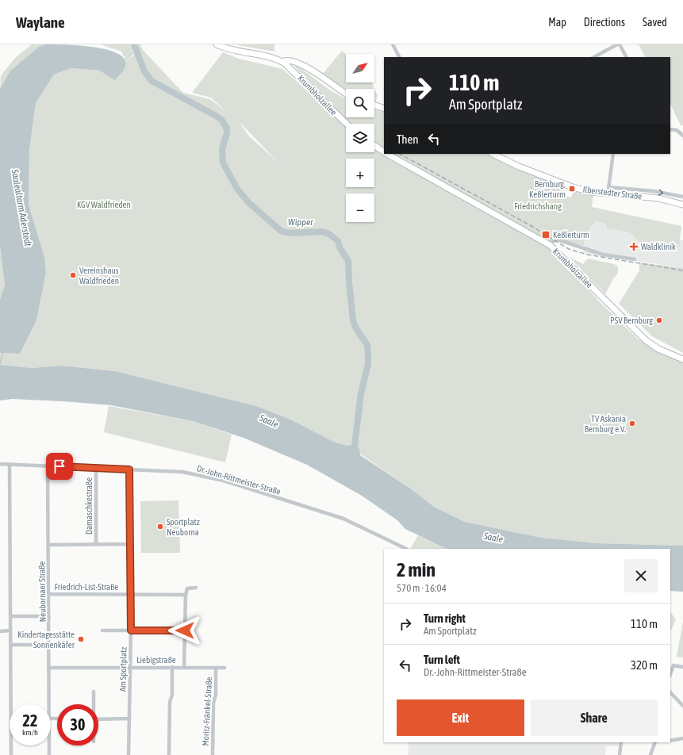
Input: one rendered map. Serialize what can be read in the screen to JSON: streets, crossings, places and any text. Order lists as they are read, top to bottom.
{
  "streets": {
    "street": [
      "Krumbholzallee",
      "Ilberstedter Straße",
      "Dr.-John-Rittmeister-Straße",
      "Damaschkestraße",
      "Friedrich-List-Straße",
      "Neubornaer Straße",
      "Liebigstraße",
      "Am Sportplatz",
      "Moritz-Fränkel-Straße"
    ]
  },
  "crossings": [
    ["Dr.-John-Rittmeister-Straße", "Damaschkestraße"],
    ["Dr.-John-Rittmeister-Straße", "Neubornaer Straße"],
    ["Dr.-John-Rittmeister-Straße", "Am Sportplatz"],
    ["Damaschkestraße", "Neubornaer Straße"],
    ["Damaschkestraße", "Am Sportplatz"],
    ["Friedrich-List-Straße", "Neubornaer Straße"],
    ["Friedrich-List-Straße", "Am Sportplatz"],
    ["Neubornaer Straße", "Liebigstraße"],
    ["Liebigstraße", "Am Sportplatz"],
    ["Liebigstraße", "Moritz-Fränkel-Straße"]
  ],
  "water": ["Saalealtarm Aderstedt", "Wipper", "Saale"],
  "parks": ["KGV Waldfrieden", "Friedrichshang"],
  "places": {
    "transit": ["Bernburg, Keßlerturm", "Keßlerturm"],
    "health": ["Waldklinik"],
    "other": [
      "Vereinshaus Waldfrieden",
      "PSV Bernburg",
      "TV Askania Bernburg e.V.",
      "Sportplatz Neuborna",
      "Kindertagesstätte Sonnenkäfer"
    ]
  },
  "north": "top right",
  "page": {
    "header": "Waylane",
    "nav": ["Map", "Directions", "Saved"],
    "map_buttons": ["+", "−"],
    "turn": ["110 m", "Am Sportplatz"],
    "then": "Then",
    "heading": ["2 min", "570 m · 16:04"],
    "list": [
      {
        "name": "Turn right",
        "note": "Am Sportplatz",
        "value": "110 m"
      },
      {
        "name": "Turn left",
        "note": "Dr.-John-Rittmeister-Straße",
        "value": "320 m"
      }
    ],
    "buttons": ["Exit", "Share"],
    "speed": "22 km/h",
    "limit": "30"
  }
}
